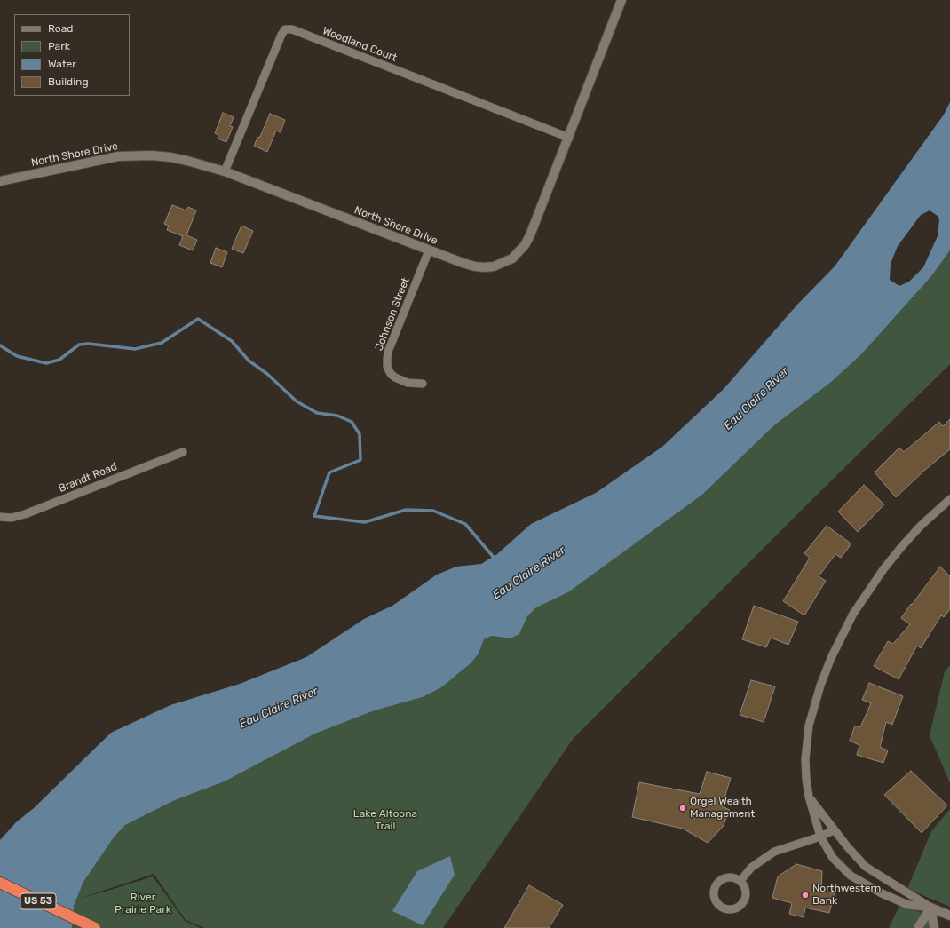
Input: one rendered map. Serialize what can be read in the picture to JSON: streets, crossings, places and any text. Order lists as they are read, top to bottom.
{
  "streets": {
    "highway": ["US 53"],
    "street": [
      "Woodland Court",
      "North Shore Drive",
      "Johnson Street",
      "Brandt Road"
    ]
  },
  "crossings": [
    ["Woodland Court", "North Shore Drive"],
    ["North Shore Drive", "Johnson Street"]
  ],
  "water": ["Eau Claire River"],
  "parks": ["Lake Altoona Trail", "River Prairie Park"],
  "places": ["Orgel Wealth Management", "Northwestern Bank"],
  "legend": [
    "Road",
    "Park",
    "Water",
    "Building"
  ]
}
